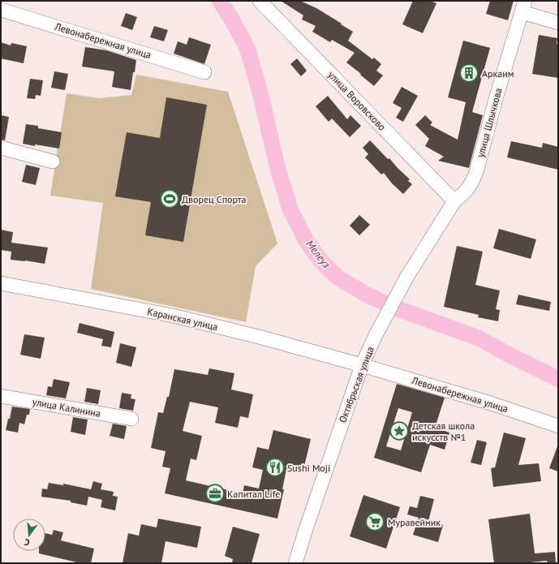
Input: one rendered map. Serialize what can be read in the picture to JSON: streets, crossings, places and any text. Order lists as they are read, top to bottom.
{
  "streets": {
    "street": [
      "Левонабережная улица",
      "улица Воровсково",
      "улица Шлычкова",
      "Каранская улица",
      "Октябрьская улица",
      "улица Калинина"
    ]
  },
  "crossings": [
    ["Левонабережная улица", "Каранская улица"],
    ["Левонабережная улица", "Октябрьская улица"],
    ["улица Воровсково", "улица Шлычкова"],
    ["улица Воровсково", "Октябрьская улица"],
    ["улица Шлычкова", "Октябрьская улица"],
    ["Каранская улица", "Октябрьская улица"]
  ],
  "water": ["Мелеуз"],
  "places": {
    "building": ["Аркаим"],
    "sports": ["Дворец Спорта"],
    "place": ["Детская школа искусств №1"],
    "restaurant": ["Sushi Moji"],
    "office": ["Капитал Life"],
    "supermarket": ["Муравейник"]
  },
  "north": "bottom"
}
